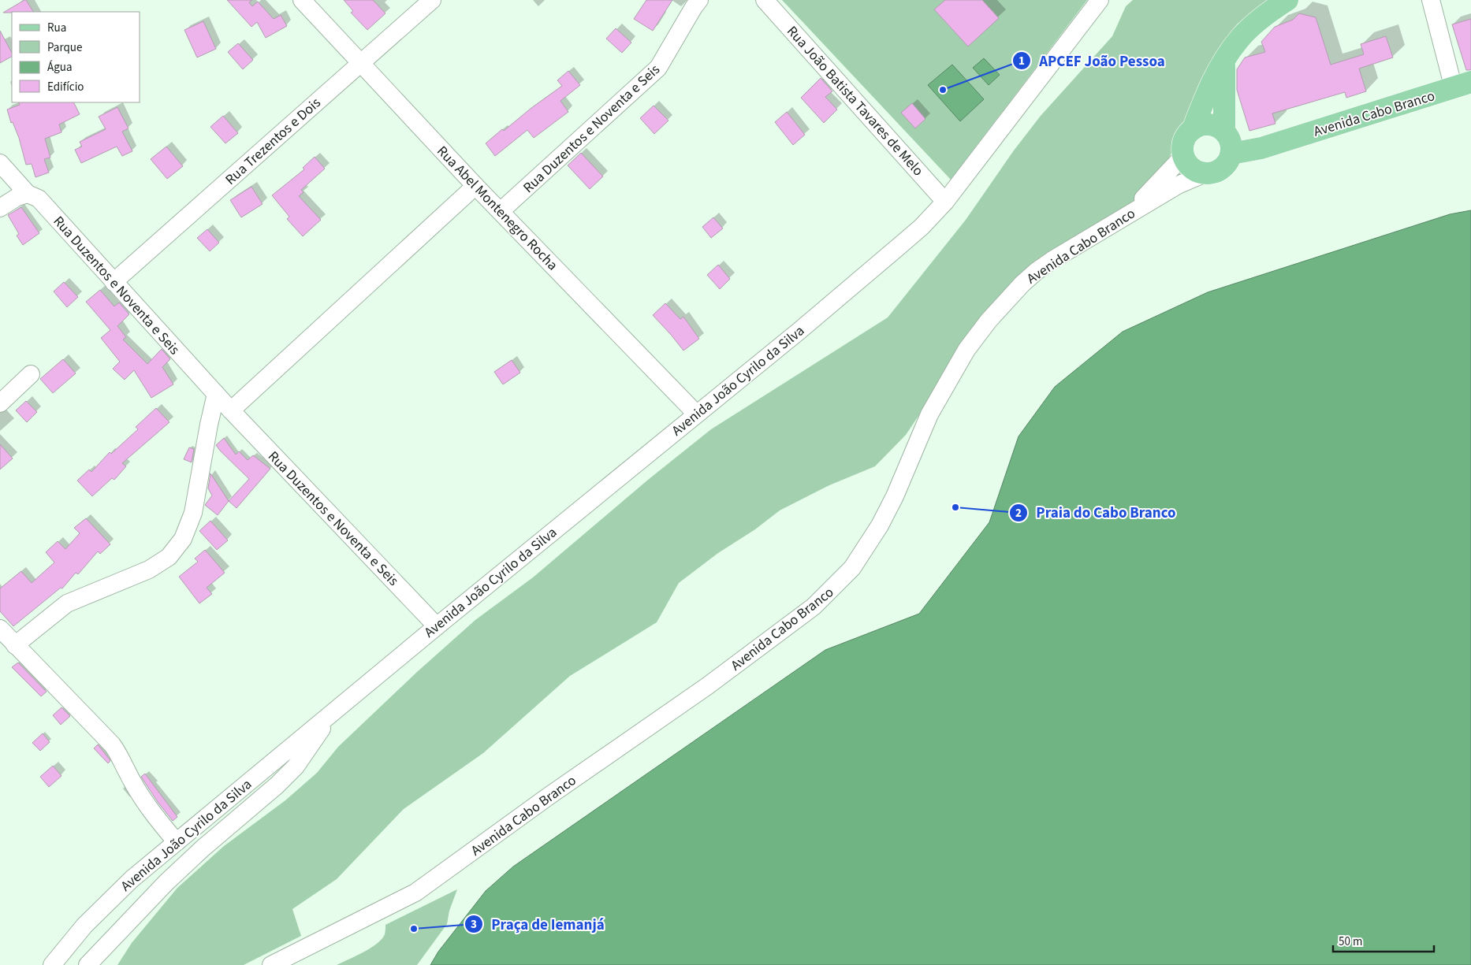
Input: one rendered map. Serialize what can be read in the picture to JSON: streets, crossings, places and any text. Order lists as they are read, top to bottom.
{
  "streets": {
    "main road": ["Avenida Cabo Branco"],
    "street": [
      "Rua João Batista Tavares de Melo",
      "Rua Duzentos e Noventa e Seis",
      "Rua Trezentos e Dois",
      "Rua Abel Montenegro Rocha",
      "Avenida João Cyrilo da Silva"
    ]
  },
  "crossings": [
    ["Rua João Batista Tavares de Melo", "Avenida João Cyrilo da Silva"],
    ["Rua Duzentos e Noventa e Seis", "Rua Trezentos e Dois"],
    ["Rua Duzentos e Noventa e Seis", "Rua Abel Montenegro Rocha"],
    ["Rua Duzentos e Noventa e Seis", "Avenida João Cyrilo da Silva"],
    ["Rua Trezentos e Dois", "Rua Abel Montenegro Rocha"],
    ["Rua Abel Montenegro Rocha", "Avenida João Cyrilo da Silva"]
  ],
  "places": ["APCEF João Pessoa", "Praia do Cabo Branco", "Praça de Iemanjá"],
  "legend": [
    "Rua",
    "Parque",
    "Água",
    "Edifício"
  ],
  "scale_bar": "50 m"
}
